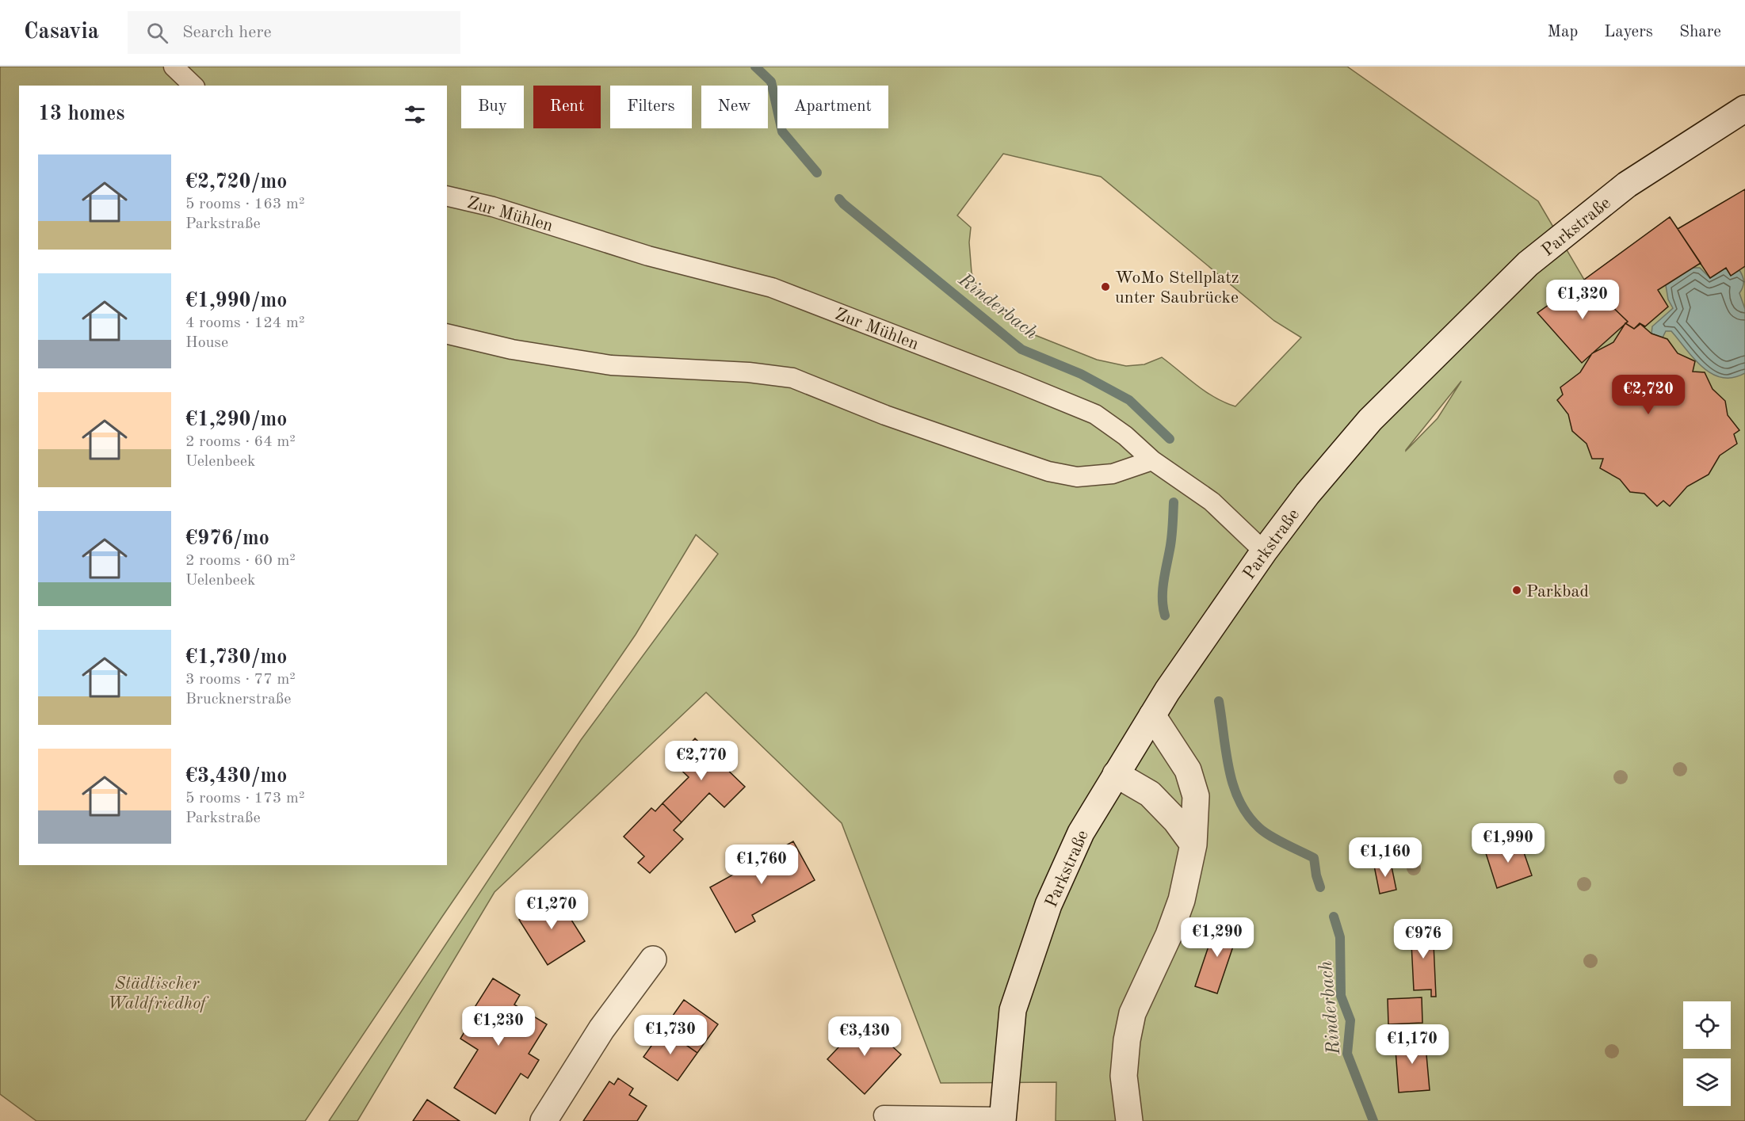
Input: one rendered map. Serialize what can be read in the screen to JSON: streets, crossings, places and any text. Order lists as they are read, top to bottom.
{
  "streets": {
    "street": ["Parkstraße"],
    "lane": ["Zur Mühlen"]
  },
  "crossings": [
    ["Zur Mühlen", "Parkstraße"]
  ],
  "water": ["Rinderbach"],
  "parks": ["Städtischer Waldfriedhof"],
  "places": ["WoMo Stellplatz unter Saubrücke", "Parkbad"],
  "page": {
    "header": "Casavia",
    "search": "Search here",
    "nav": ["Map", "Layers", "Share"],
    "chip": [
      "Buy",
      "Rent",
      "Filters",
      "New",
      "Apartment"
    ],
    "heading": "13 homes",
    "list": [
      {
        "name": "€2,720/mo",
        "note": "5 rooms · 163 m² · Parkstraße"
      },
      {
        "name": "€1,990/mo",
        "note": "4 rooms · 124 m² · House"
      },
      {
        "name": "€1,290/mo",
        "note": "2 rooms · 64 m² · Uelenbeek"
      },
      {
        "name": "€976/mo",
        "note": "2 rooms · 60 m² · Uelenbeek"
      },
      {
        "name": "€1,730/mo",
        "note": "3 rooms · 77 m² · Brucknerstraße"
      },
      {
        "name": "€3,430/mo",
        "note": "5 rooms · 173 m² · Parkstraße"
      }
    ],
    "price": [
      "€1,320",
      "€2,720",
      "€2,770",
      "€1,990",
      "€1,160",
      "€1,760",
      "€1,270",
      "€1,290",
      "€976",
      "€1,230",
      "€1,730",
      "€3,430",
      "€1,170"
    ]
  }
}
